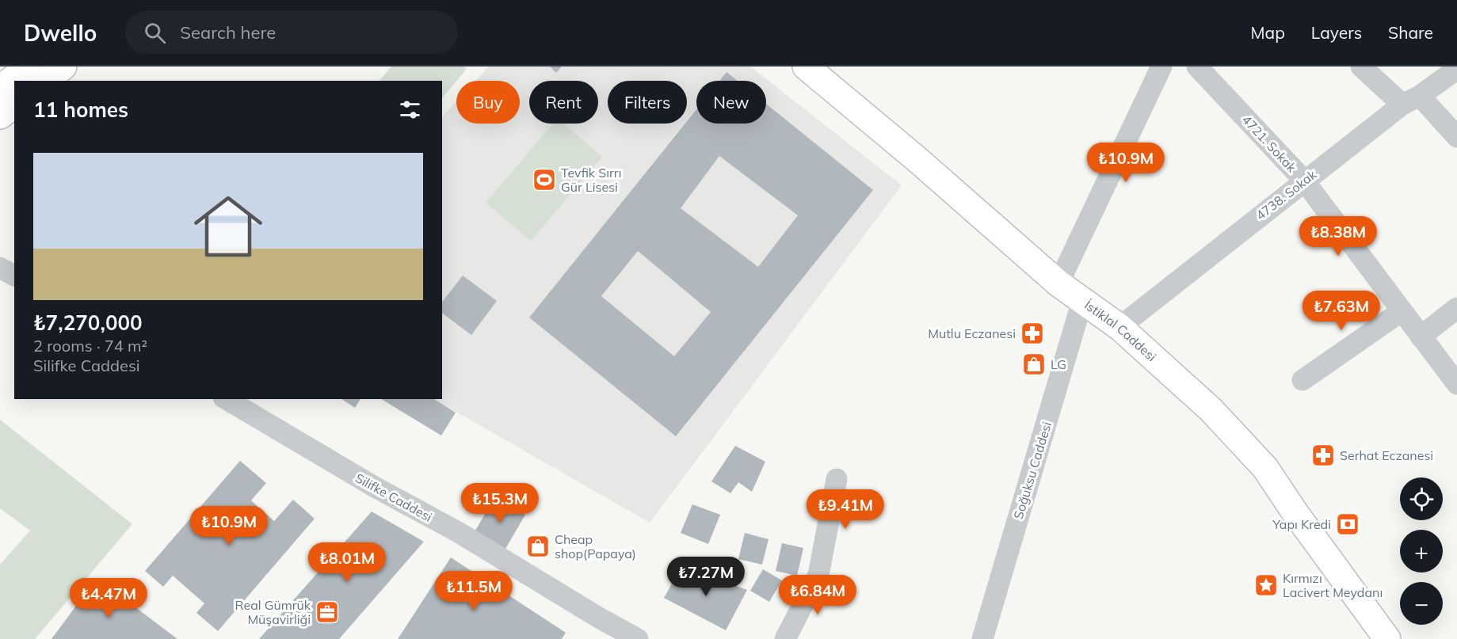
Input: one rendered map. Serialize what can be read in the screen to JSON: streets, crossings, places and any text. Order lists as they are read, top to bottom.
{
  "streets": {
    "main road": ["İstiklal Caddesi"],
    "street": [
      "4721. Sokak",
      "4738. Sokak",
      "Soğuksu Caddesi",
      "Silifke Caddesi"
    ]
  },
  "crossings": [
    ["4721. Sokak", "4738. Sokak"],
    ["4738. Sokak", "İstiklal Caddesi"],
    ["İstiklal Caddesi", "Soğuksu Caddesi"]
  ],
  "places": {
    "sports": ["Tevfik Sırrı Gür Lisesi"],
    "pharmacy": ["Mutlu Eczanesi", "Serhat Eczanesi"],
    "shop": ["LG", "Cheap shop(Papaya)"],
    "bank": ["Yapı Kredi"],
    "place": ["Kırmızı Lacivert Meydanı"],
    "office": ["Real Gümrük Müşavirliği"]
  },
  "page": {
    "header": "Dwello",
    "search": "Search here",
    "nav": ["Map", "Layers", "Share"],
    "chip": [
      "Buy",
      "Rent",
      "Filters",
      "New"
    ],
    "heading": "11 homes",
    "list": [
      {
        "name": "₺7,270,000",
        "note": "2 rooms · 74 m² · Silifke Caddesi"
      }
    ],
    "price": [
      "₺10.9M",
      "₺8.38M",
      "₺7.63M",
      "₺15.3M",
      "₺9.41M",
      "₺10.9M",
      "₺8.01M",
      "₺7.27M",
      "₺11.5M",
      "₺6.84M",
      "₺4.47M"
    ],
    "map_buttons": ["+", "−"]
  }
}
